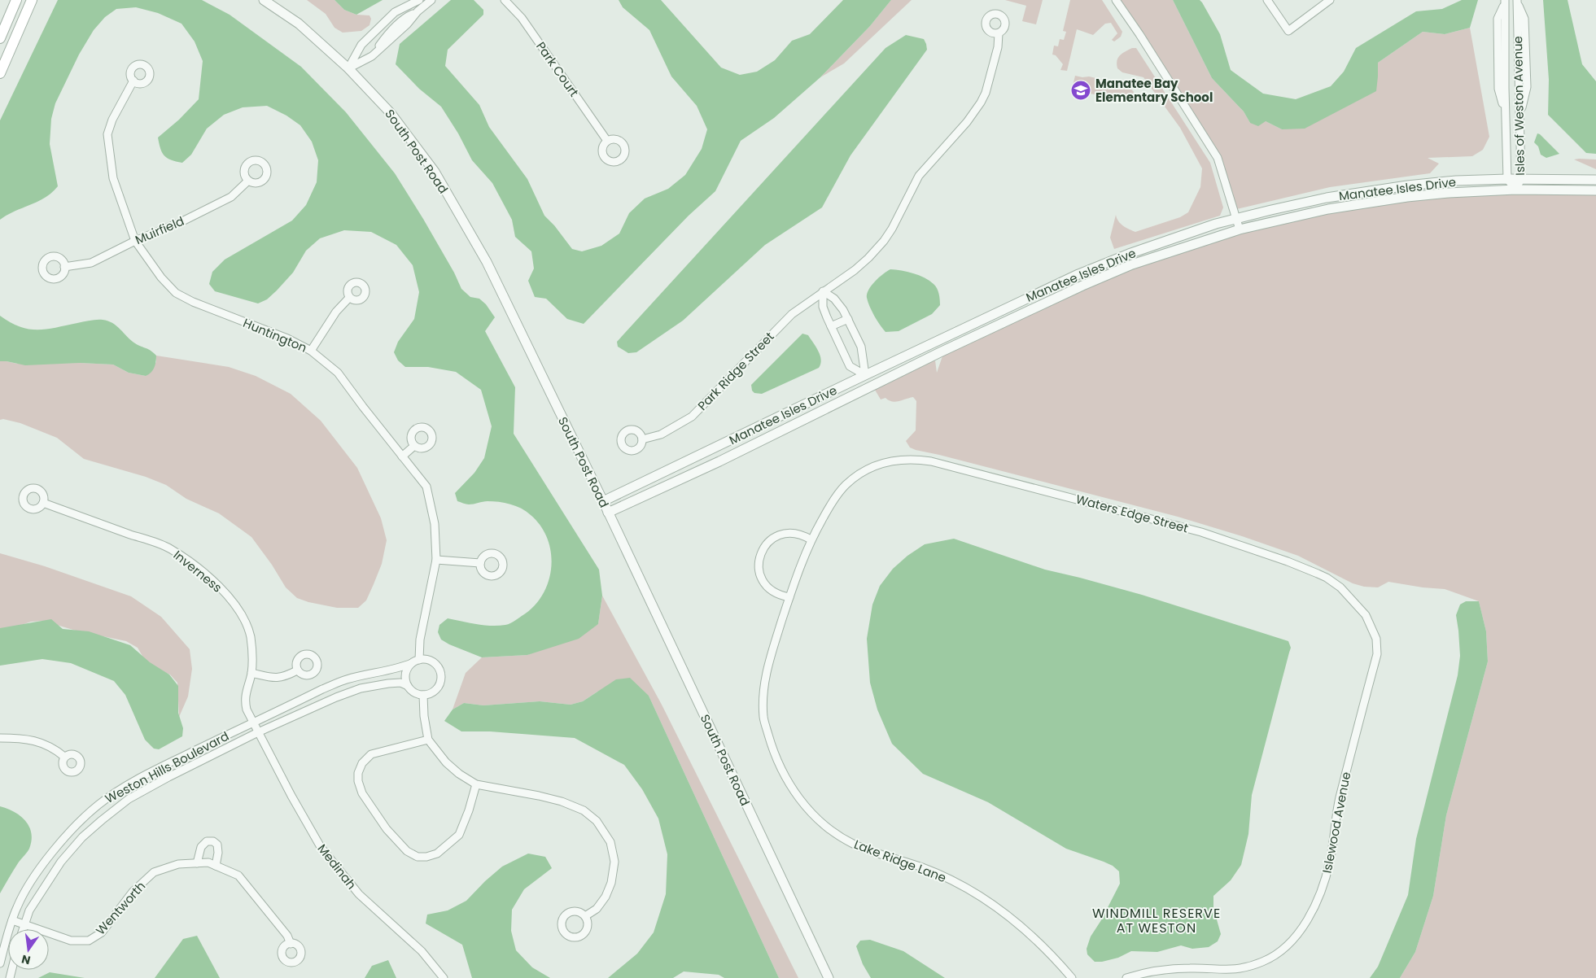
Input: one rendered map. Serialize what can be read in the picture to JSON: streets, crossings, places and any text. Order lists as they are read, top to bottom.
{
  "streets": {
    "street": [
      "Park Court",
      "Isles of Weston Avenue",
      "South Post Road",
      "Manatee Isles Drive",
      "Muirfield",
      "Huntington",
      "Park Ridge Street",
      "Waters Edge Street",
      "Inverness",
      "Weston Hills Boulevard",
      "Islewood Avenue",
      "Lake Ridge Lane",
      "Medinah",
      "Wentworth"
    ]
  },
  "crossings": [
    ["Isles of Weston Avenue", "Manatee Isles Drive"],
    ["South Post Road", "Manatee Isles Drive"],
    ["Muirfield", "Huntington"],
    ["Huntington", "Weston Hills Boulevard"],
    ["Waters Edge Street", "Islewood Avenue"],
    ["Waters Edge Street", "Lake Ridge Lane"],
    ["Inverness", "Weston Hills Boulevard"],
    ["Inverness", "Medinah"],
    ["Weston Hills Boulevard", "Medinah"],
    ["Weston Hills Boulevard", "Wentworth"]
  ],
  "districts": ["WINDMILL RESERVE AT WESTON"],
  "places": {
    "school or university": ["Manatee Bay Elementary School"]
  },
  "north": "bottom"
}
